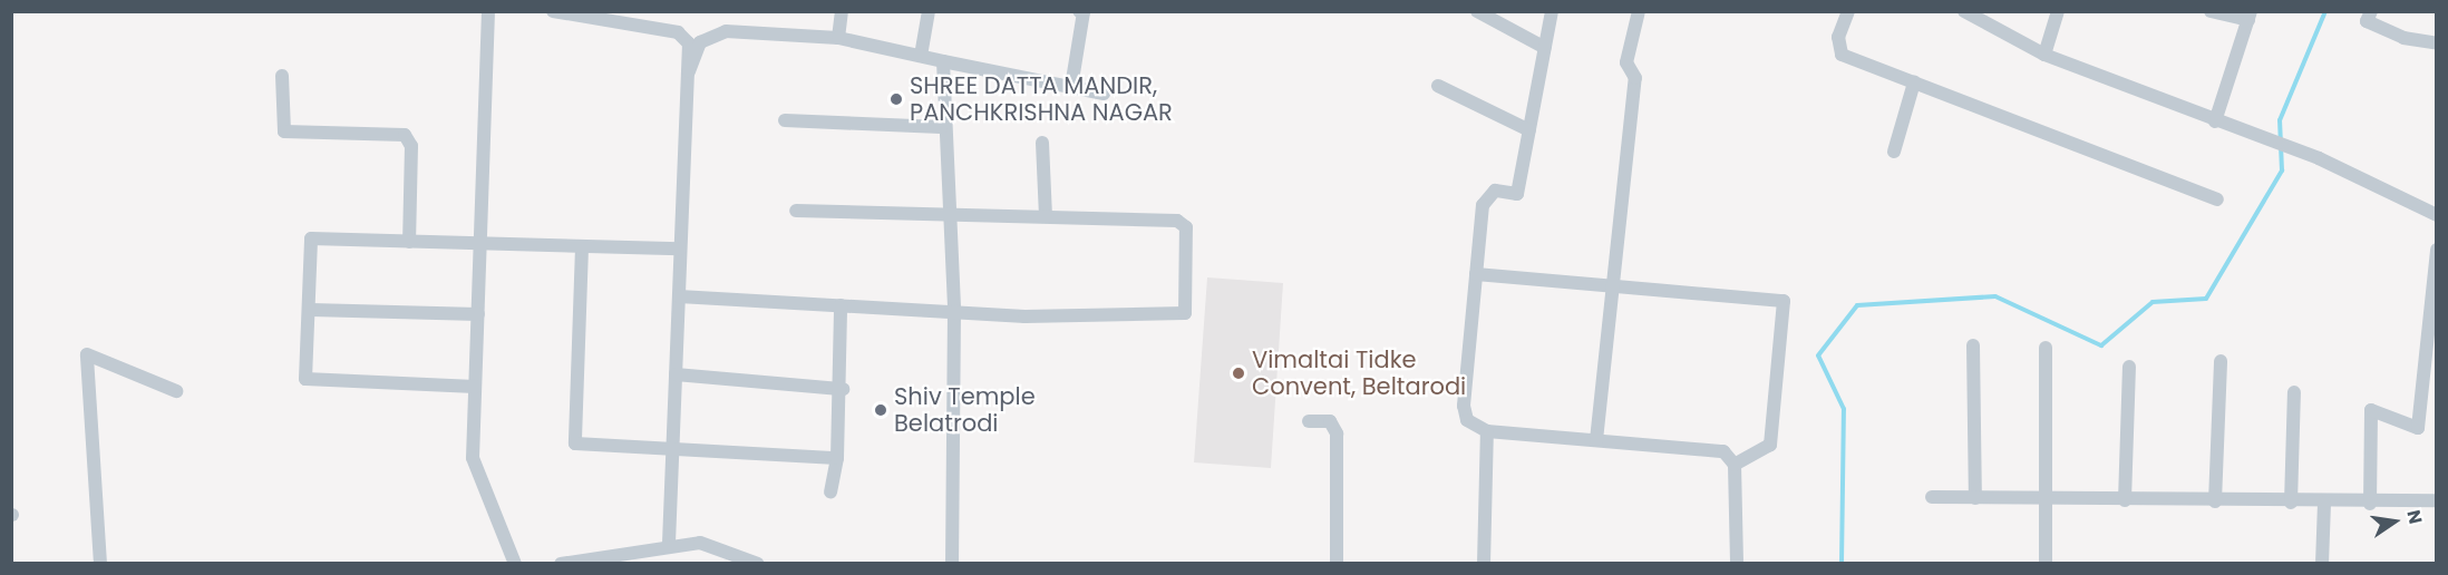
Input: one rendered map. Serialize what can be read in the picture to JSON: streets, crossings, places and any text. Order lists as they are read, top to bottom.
{
  "places": ["SHREE DATTA MANDIR, PANCHKRISHNA NAGAR", "Vimaltai Tidke Convent, Beltarodi", "Shiv Temple Belatrodi"],
  "north": "right"
}
